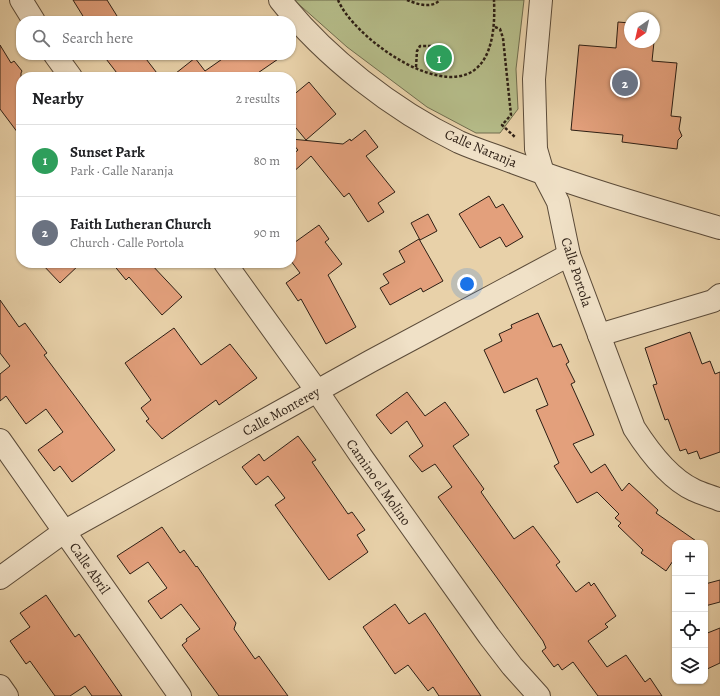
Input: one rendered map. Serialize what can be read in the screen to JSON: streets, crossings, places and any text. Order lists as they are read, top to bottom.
{
  "streets": {
    "street": [
      "Calle Naranja",
      "Calle Portola",
      "Calle Monterey",
      "Camino el Molino",
      "Calle Abril"
    ]
  },
  "crossings": [
    ["Calle Naranja", "Calle Portola"],
    ["Calle Portola", "Calle Monterey"],
    ["Calle Monterey", "Camino el Molino"],
    ["Calle Monterey", "Calle Abril"]
  ],
  "north": "bottom left",
  "page": {
    "search": "Search here",
    "pins": ["1", "2"],
    "heading": ["Nearby", "2 results"],
    "list": [
      {
        "mark": "1",
        "name": "Sunset Park",
        "note": "Park · Calle Naranja",
        "value": "80 m"
      },
      {
        "mark": "2",
        "name": "Faith Lutheran Church",
        "note": "Church · Calle Portola",
        "value": "90 m"
      }
    ],
    "map_buttons": ["+", "−"]
  }
}
